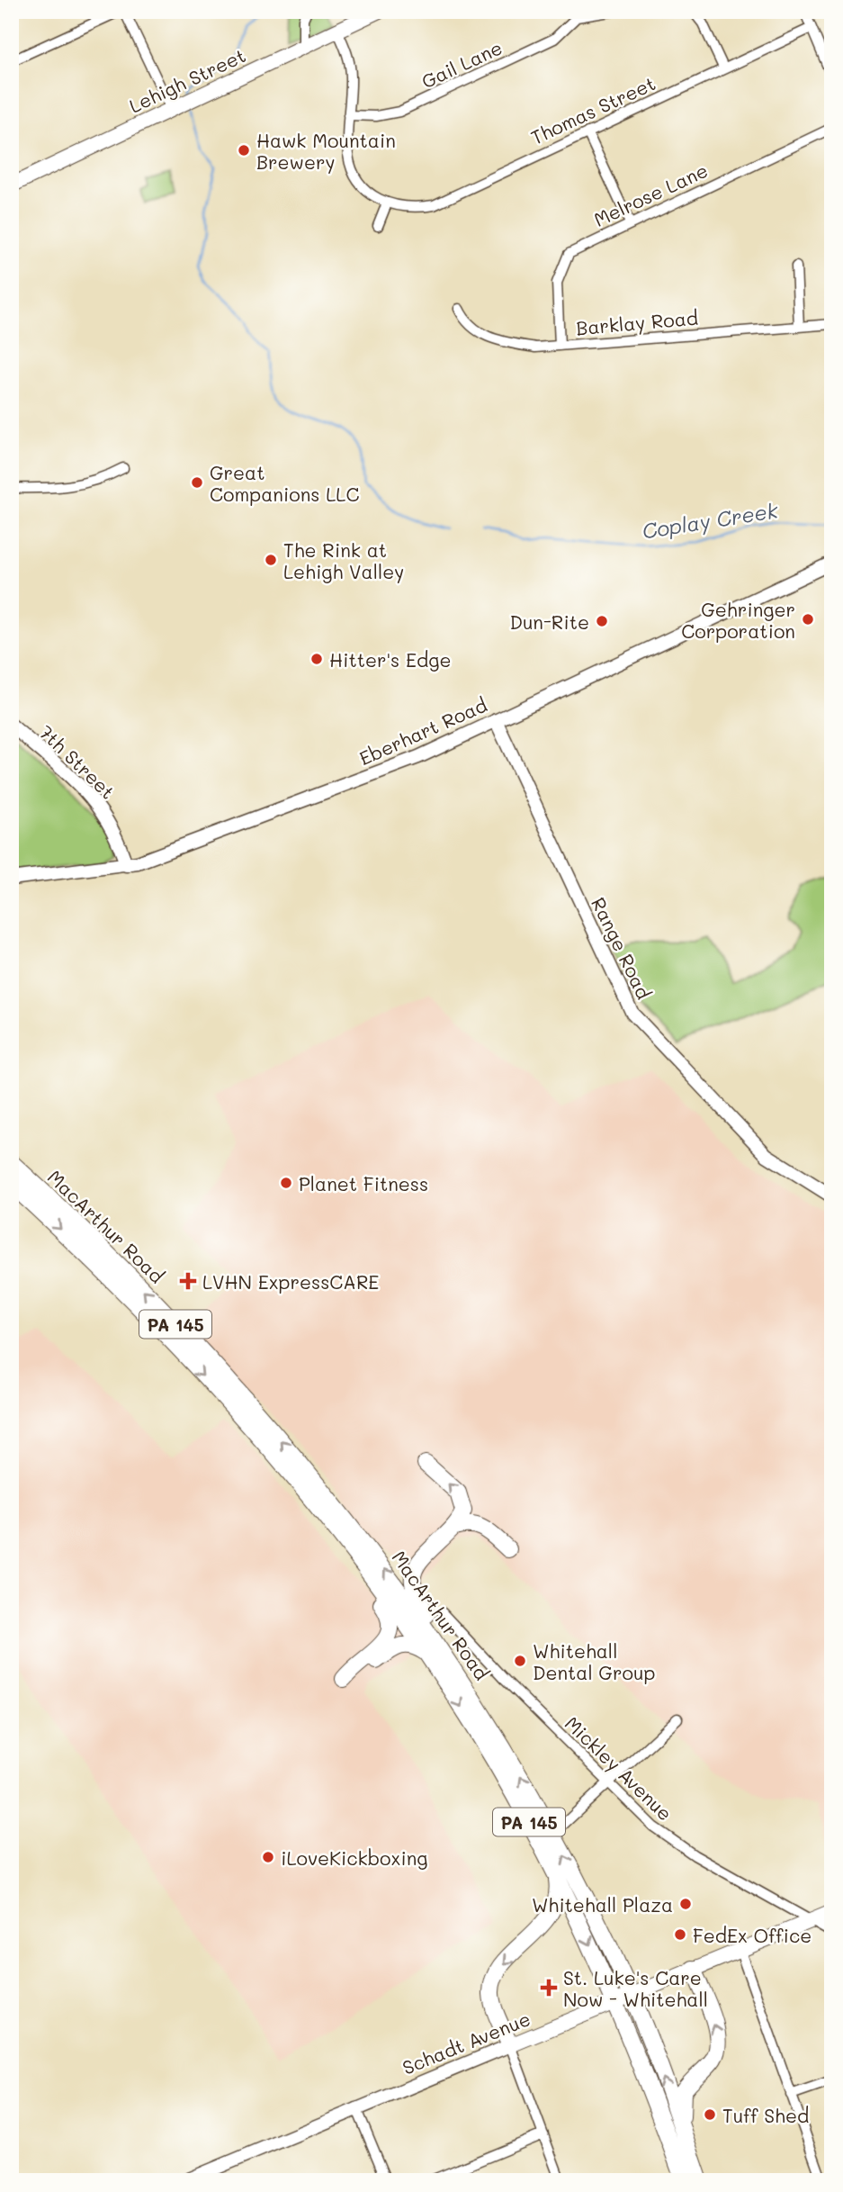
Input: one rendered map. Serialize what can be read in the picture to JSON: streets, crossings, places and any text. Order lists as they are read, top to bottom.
{
  "streets": {
    "highway": ["MacArthur Road", "PA 145"],
    "main road": ["Lehigh Street", "Schadt Avenue"],
    "street": [
      "Gail Lane",
      "Thomas Street",
      "Melrose Lane",
      "Barklay Road",
      "Eberhart Road",
      "7th Street",
      "Range Road",
      "Mickley Avenue"
    ]
  },
  "crossings": [
    ["Melrose Lane", "Barklay Road"],
    ["Eberhart Road", "7th Street"],
    ["Eberhart Road", "Range Road"],
    ["MacArthur Road", "Schadt Avenue"],
    ["Mickley Avenue", "Schadt Avenue"]
  ],
  "water": ["Coplay Creek"],
  "places": {
    "other": [
      "Hawk Mountain Brewery",
      "Great Companions LLC",
      "The Rink at Lehigh Valley",
      "Gehringer Corporation",
      "Dun-Rite",
      "Hitter's Edge",
      "Planet Fitness",
      "Whitehall Dental Group",
      "iLoveKickboxing",
      "Whitehall Plaza",
      "FedEx Office",
      "Tuff Shed"
    ],
    "health": ["LVHN ExpressCARE", "St. Luke's Care Now - Whitehall"]
  }
}
